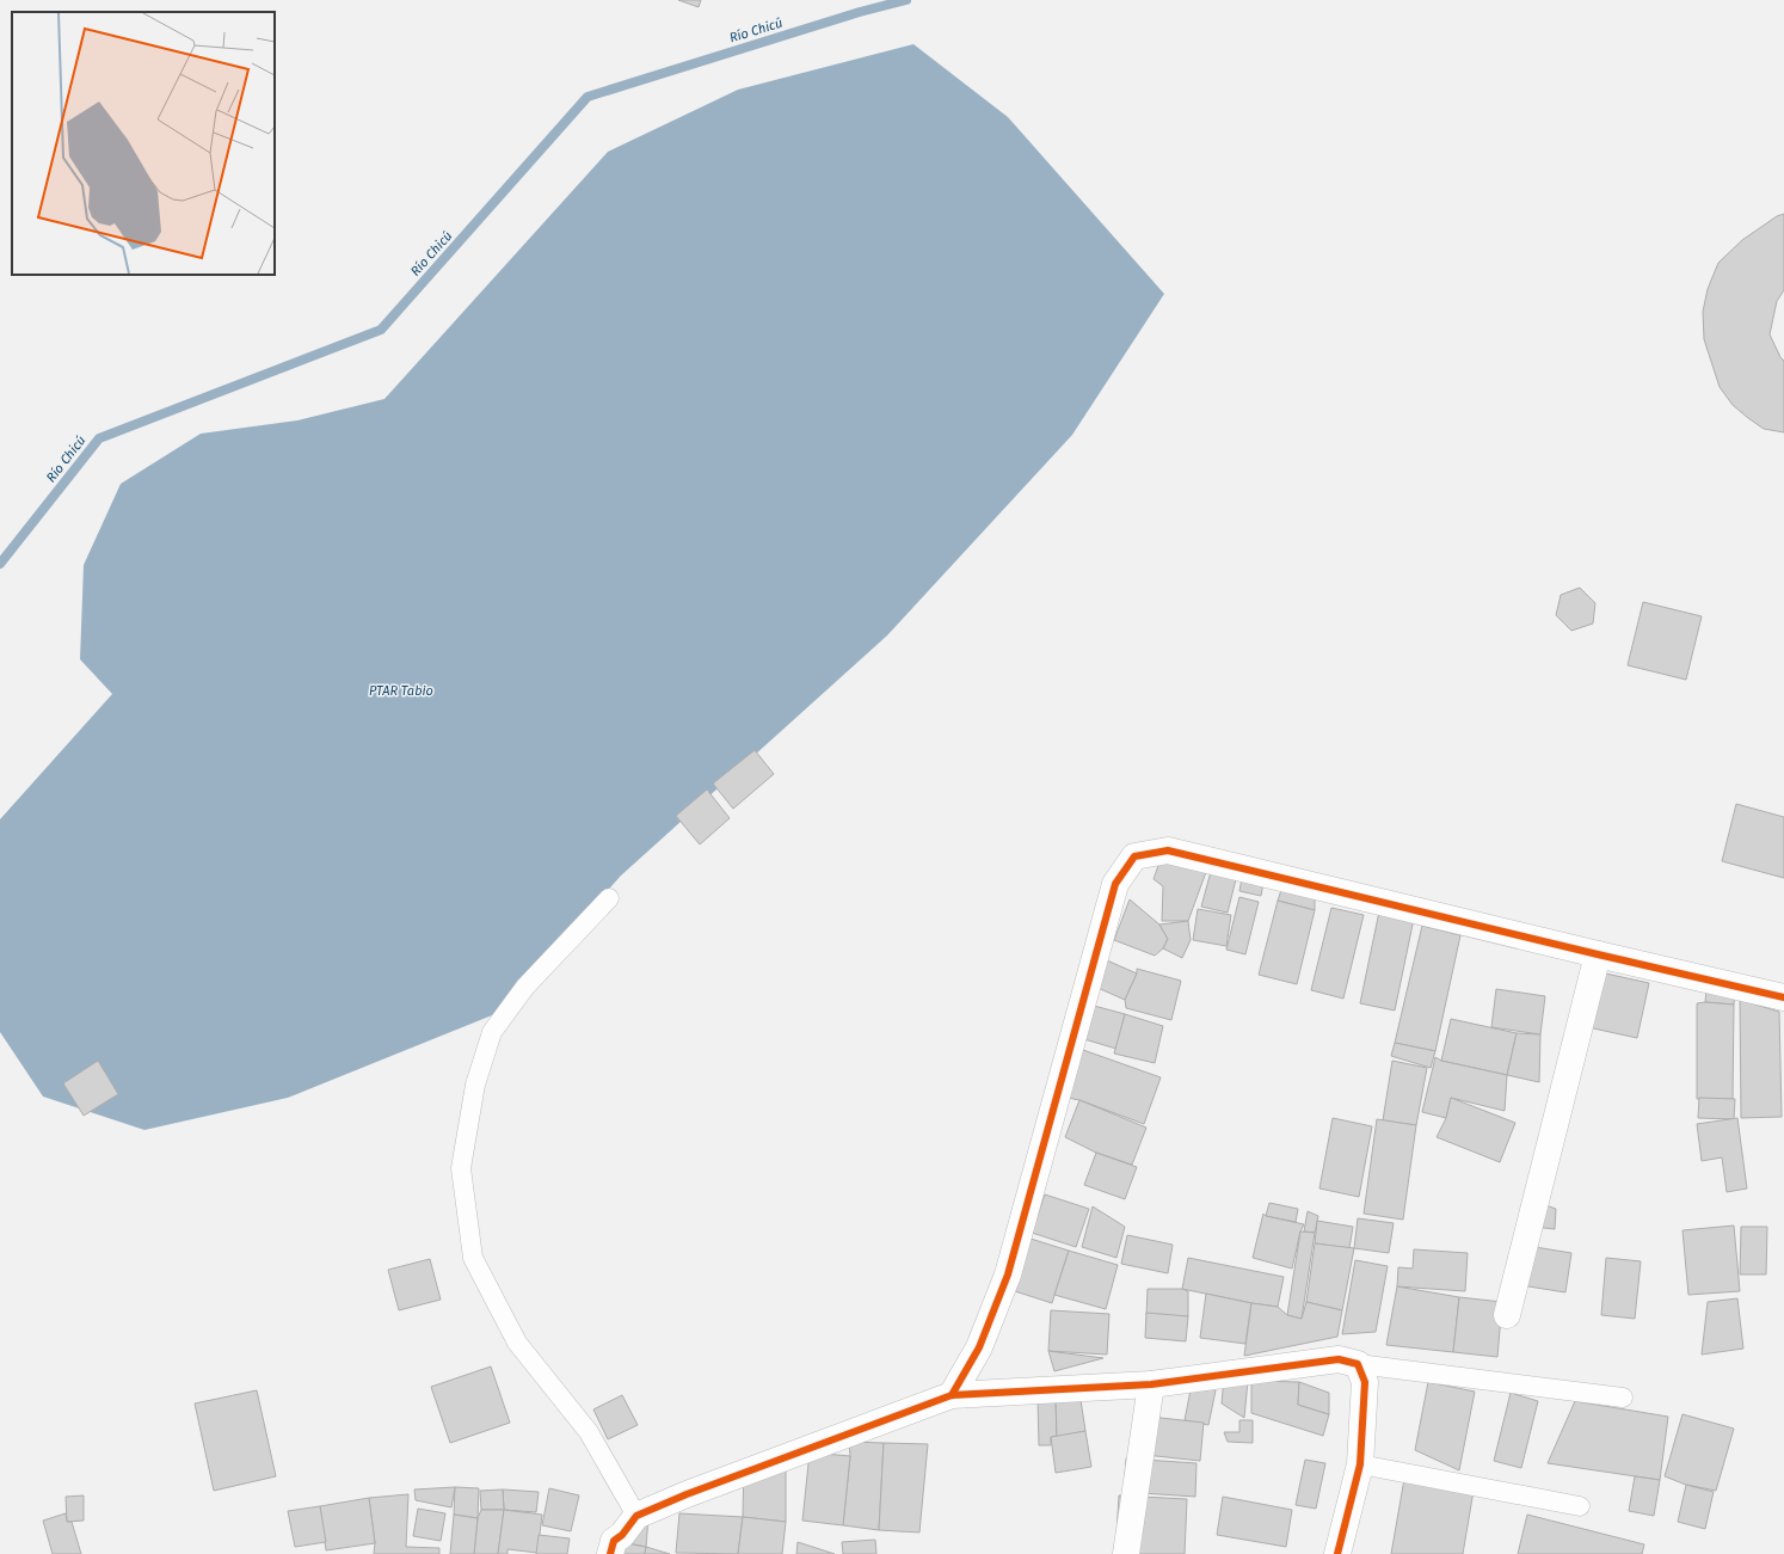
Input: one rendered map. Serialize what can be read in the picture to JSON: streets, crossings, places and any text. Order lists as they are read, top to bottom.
{
  "water": ["Río Chicú", "PTAR Tabio"]
}
